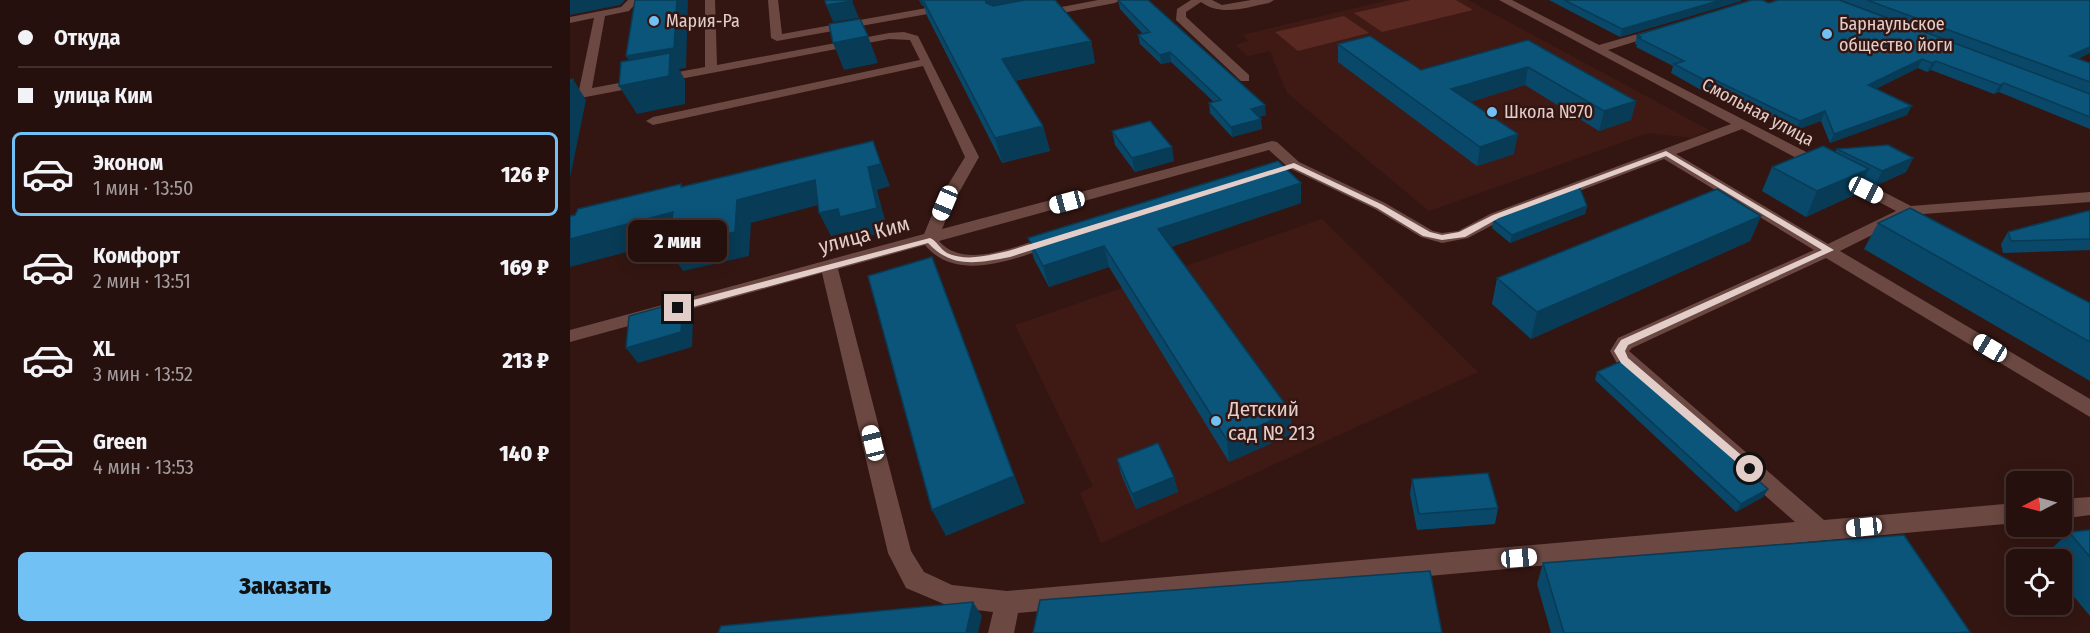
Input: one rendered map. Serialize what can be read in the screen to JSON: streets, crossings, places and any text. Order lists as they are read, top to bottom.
{
  "streets": {
    "street": ["Смольная улица", "улица Ким"]
  },
  "places": [
    "Мария-Ра",
    "Барнаульское общество йоги",
    "Школа №70",
    "Детский сад № 213"
  ],
  "north": "left",
  "page": {
    "banner": ["Откуда", "улица Ким"],
    "list": [
      {
        "name": "Эконом",
        "note": "1 мин · 13:50",
        "value": "126 ₽"
      },
      {
        "name": "Комфорт",
        "note": "2 мин · 13:51",
        "value": "169 ₽"
      },
      {
        "name": "XL",
        "note": "3 мин · 13:52",
        "value": "213 ₽"
      },
      {
        "name": "Green",
        "note": "4 мин · 13:53",
        "value": "140 ₽"
      }
    ],
    "bubble": "2 мин",
    "buttons": "Заказать"
  }
}
